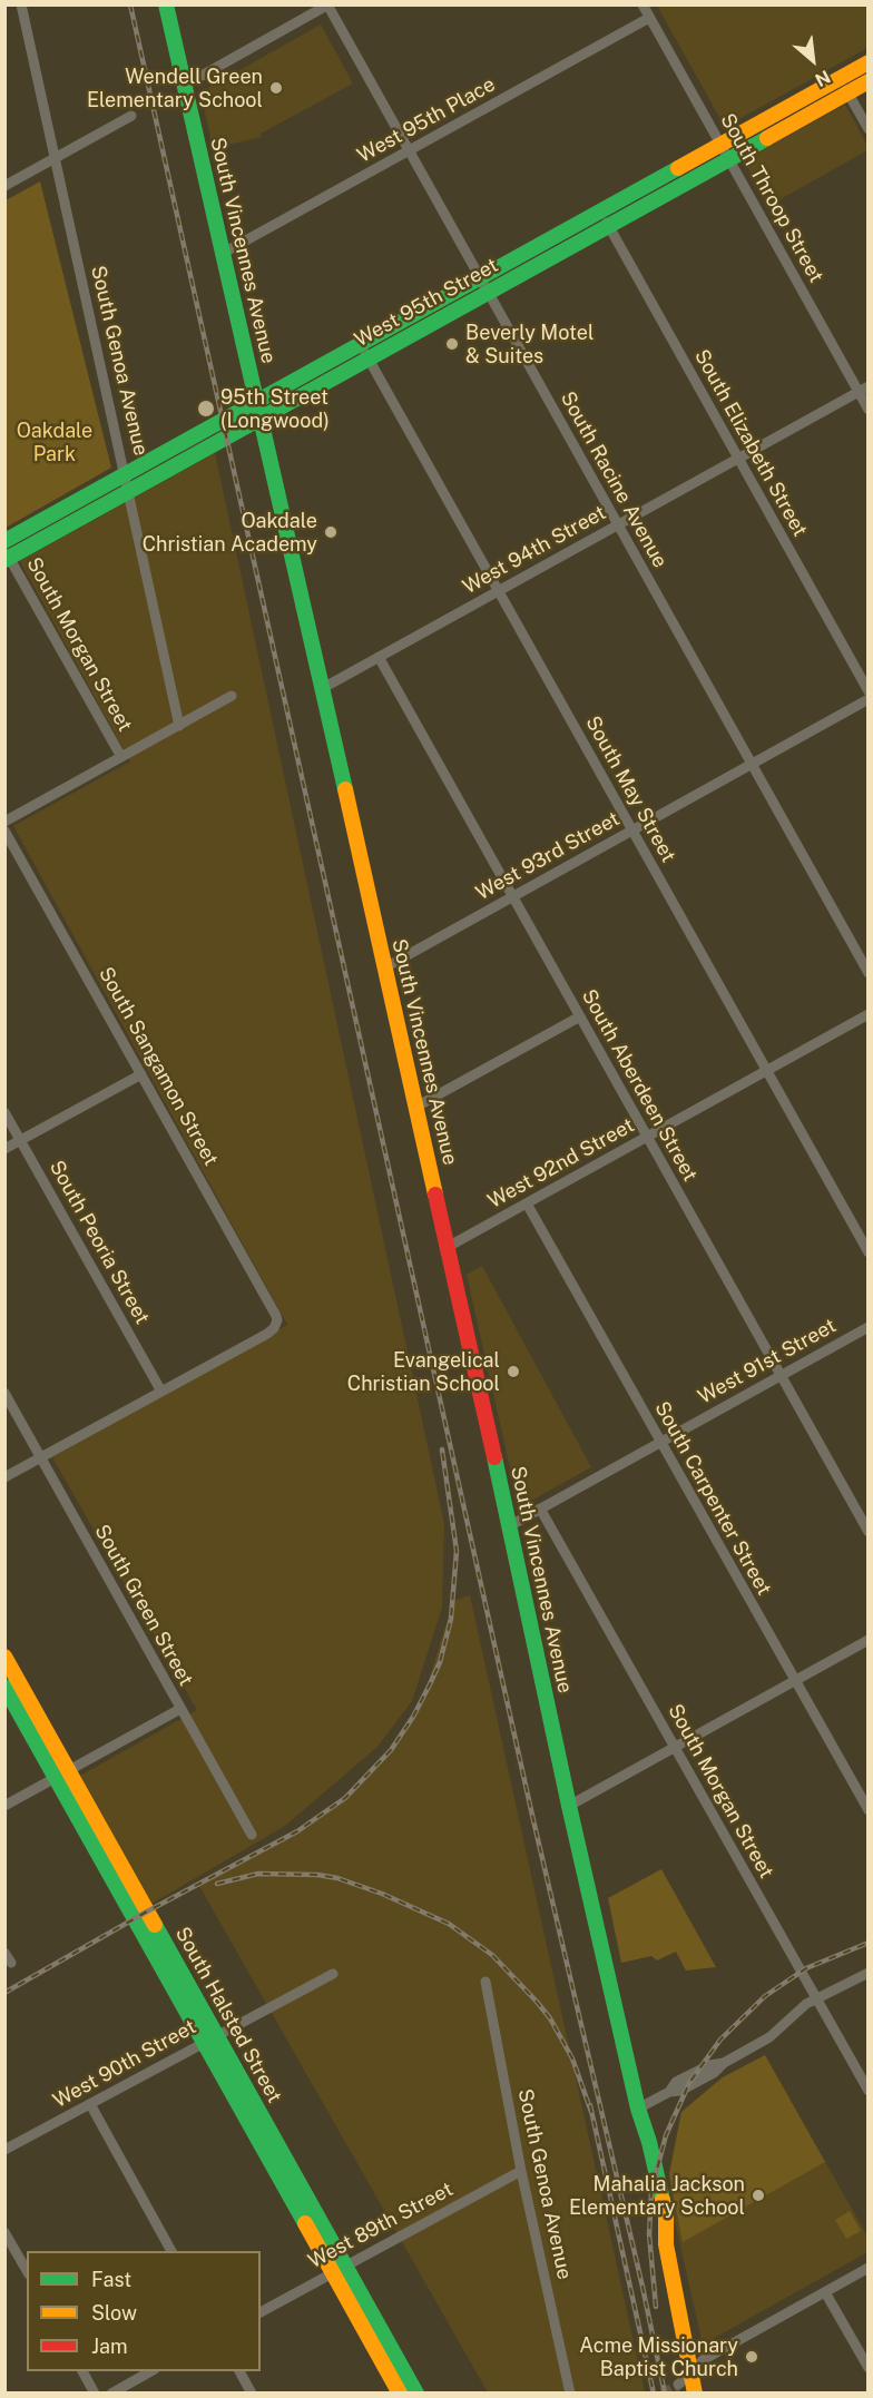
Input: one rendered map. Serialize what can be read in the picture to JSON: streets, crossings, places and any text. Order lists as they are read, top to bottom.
{
  "streets": {
    "main road": ["South Vincennes Avenue", "West 95th Street", "South Halsted Street"],
    "street": [
      "West 95th Place",
      "South Throop Street",
      "South Genoa Avenue",
      "South Elizabeth Street",
      "South Racine Avenue",
      "West 94th Street",
      "South Morgan Street",
      "South May Street",
      "West 93rd Street",
      "South Sangamon Street",
      "South Aberdeen Street",
      "West 92nd Street",
      "South Peoria Street",
      "West 91st Street",
      "South Carpenter Street",
      "South Green Street",
      "West 90th Street",
      "West 89th Street"
    ]
  },
  "crossings": [
    ["West 95th Place", "South Throop Street"],
    ["West 95th Place", "South Vincennes Avenue"],
    ["West 95th Place", "South Racine Avenue"],
    ["South Throop Street", "West 95th Street"],
    ["South Throop Street", "West 94th Street"],
    ["South Vincennes Avenue", "West 95th Street"],
    ["South Vincennes Avenue", "West 94th Street"],
    ["South Vincennes Avenue", "West 93rd Street"],
    ["South Vincennes Avenue", "West 92nd Street"],
    ["South Vincennes Avenue", "West 91st Street"],
    ["West 95th Street", "South Genoa Avenue"],
    ["West 95th Street", "South Elizabeth Street"],
    ["West 95th Street", "South Racine Avenue"],
    ["West 95th Street", "South Morgan Street"],
    ["West 95th Street", "South May Street"],
    ["South Genoa Avenue", "West 89th Street"],
    ["South Elizabeth Street", "West 94th Street"],
    ["South Racine Avenue", "West 94th Street"],
    ["South Racine Avenue", "West 93rd Street"],
    ["West 94th Street", "South May Street"],
    ["West 94th Street", "South Aberdeen Street"],
    ["South Morgan Street", "West 91st Street"],
    ["South May Street", "West 93rd Street"],
    ["South May Street", "West 92nd Street"],
    ["West 93rd Street", "South Aberdeen Street"],
    ["South Sangamon Street", "South Peoria Street"],
    ["South Aberdeen Street", "West 92nd Street"],
    ["South Aberdeen Street", "West 91st Street"],
    ["West 92nd Street", "South Carpenter Street"],
    ["West 91st Street", "South Carpenter Street"],
    ["South Halsted Street", "West 90th Street"],
    ["South Halsted Street", "West 89th Street"]
  ],
  "parks": ["Oakdale Park"],
  "places": [
    "Wendell Green Elementary School",
    "Beverly Motel & Suites",
    "95th Street (Longwood)",
    "Oakdale Christian Academy",
    "Evangelical Christian School",
    "Mahalia Jackson Elementary School",
    "Acme Missionary Baptist Church"
  ],
  "legend": ["Fast", "Slow", "Jam"],
  "north": "bottom right"
}
